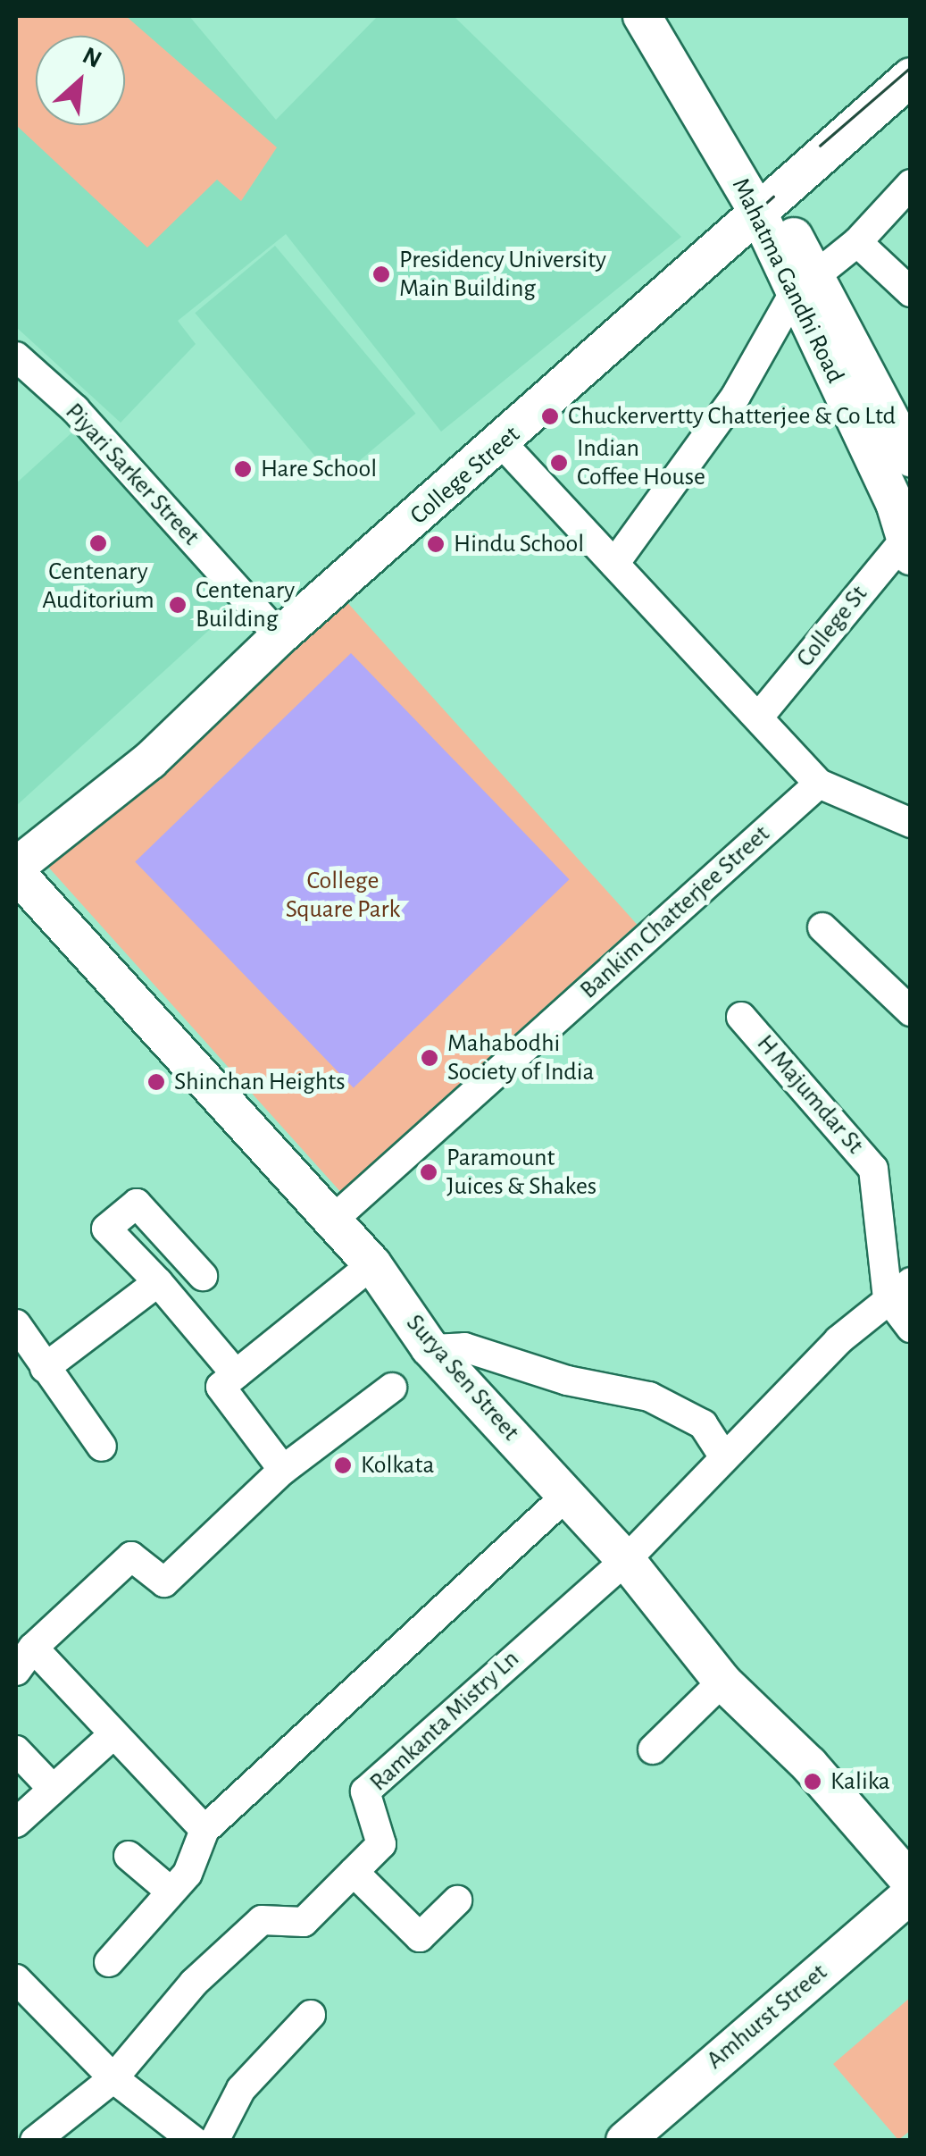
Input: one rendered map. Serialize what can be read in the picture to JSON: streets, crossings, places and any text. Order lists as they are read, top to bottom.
{
  "streets": {
    "main road": [
      "Mahatma Gandhi Road",
      "College Street",
      "Surya Sen Street",
      "Amhurst Street"
    ],
    "street": [
      "Piyari Sarker Street",
      "College St",
      "Bankim Chatterjee Street",
      "H Majumdar St",
      "Ramkanta Mistry Ln"
    ]
  },
  "crossings": [
    ["Mahatma Gandhi Road", "College Street"],
    ["Mahatma Gandhi Road", "College St"],
    ["Piyari Sarker Street", "College Street"],
    ["College Street", "Surya Sen Street"],
    ["Bankim Chatterjee Street", "Surya Sen Street"],
    ["Surya Sen Street", "Ramkanta Mistry Ln"]
  ],
  "parks": ["College Square Park"],
  "places": [
    "Presidency University Main Building",
    "Chuckervertty Chatterjee & Co Ltd",
    "Indian Coffee House",
    "Hare School",
    "Centenary Auditorium",
    "Hindu School",
    "Centenary Building",
    "Mahabodhi Society of India",
    "Shinchan Heights",
    "Paramount Juices & Shakes",
    "Kolkata",
    "Kalika"
  ],
  "north": "top right"
}
